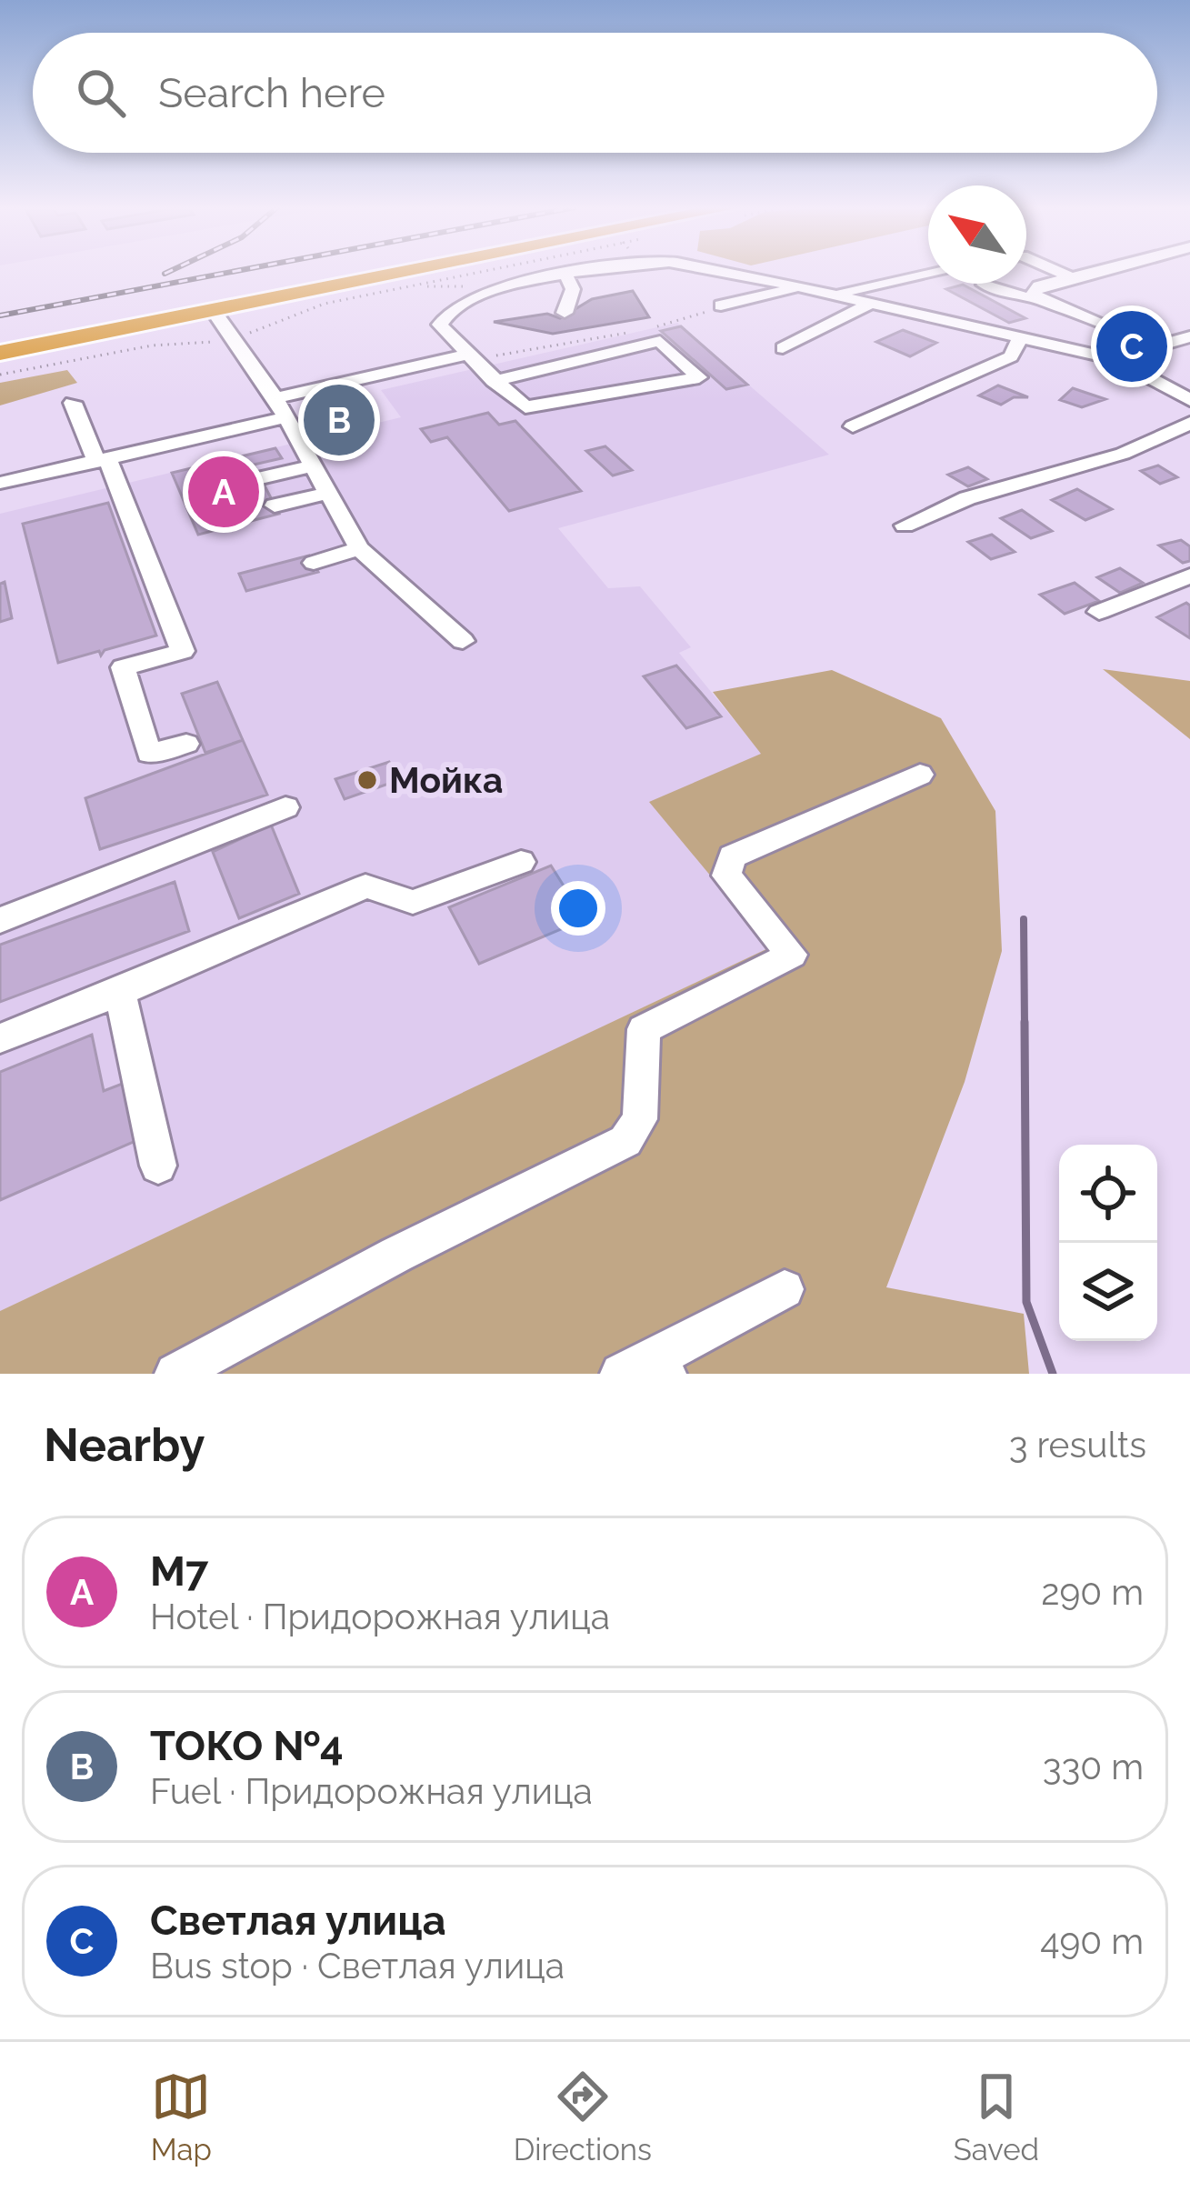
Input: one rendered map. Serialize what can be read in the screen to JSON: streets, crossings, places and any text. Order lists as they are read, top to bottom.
{
  "places": ["Мойка"],
  "north": "top left",
  "page": {
    "search": "Search here",
    "pins": ["C", "B", "A"],
    "heading": ["Nearby", "3 results"],
    "list": [
      {
        "mark": "A",
        "name": "М7",
        "note": "Hotel · Придорожная улица",
        "value": "290 m"
      },
      {
        "mark": "B",
        "name": "ТОКО №4",
        "note": "Fuel · Придорожная улица",
        "value": "330 m"
      },
      {
        "mark": "C",
        "name": "Светлая улица",
        "note": "Bus stop · Светлая улица",
        "value": "490 m"
      }
    ],
    "nav": ["Map", "Directions", "Saved"]
  }
}
